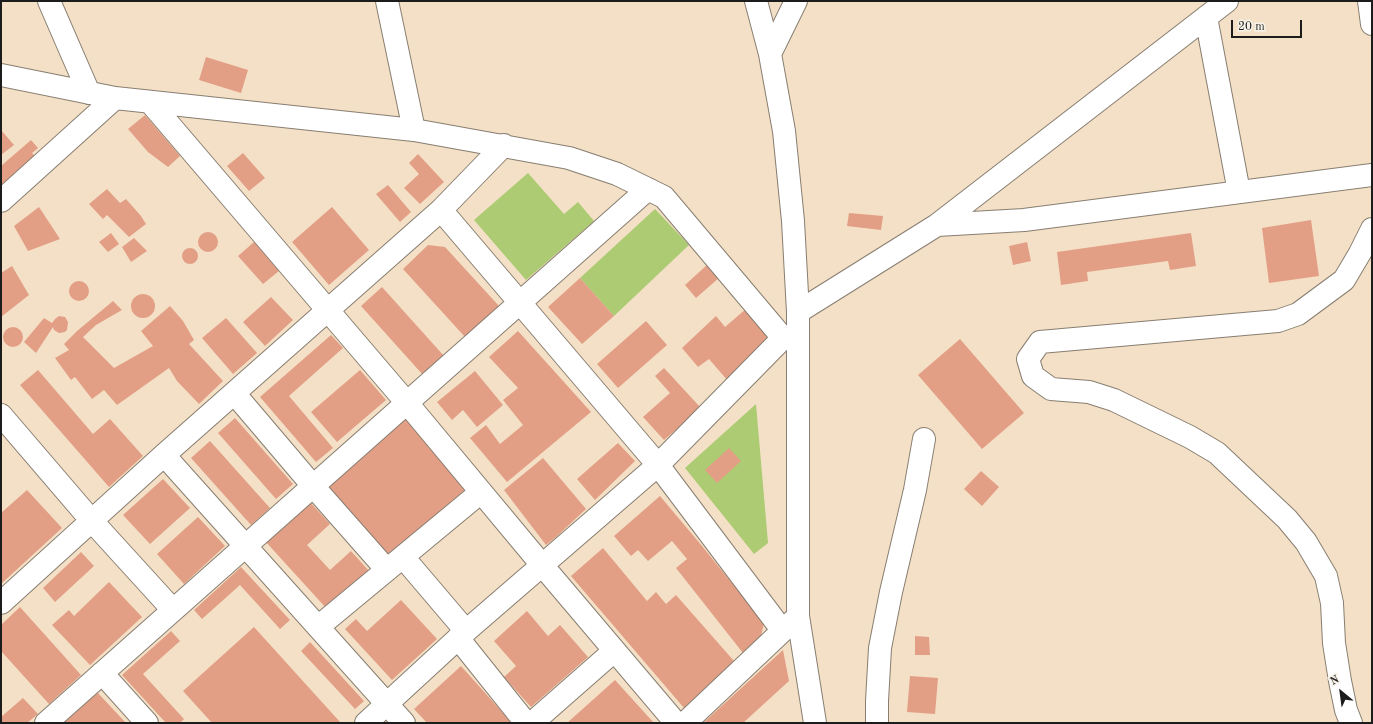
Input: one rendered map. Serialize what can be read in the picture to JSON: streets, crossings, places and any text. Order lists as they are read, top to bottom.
{
  "scale_bar": "20 m",
  "north": "top left"
}
